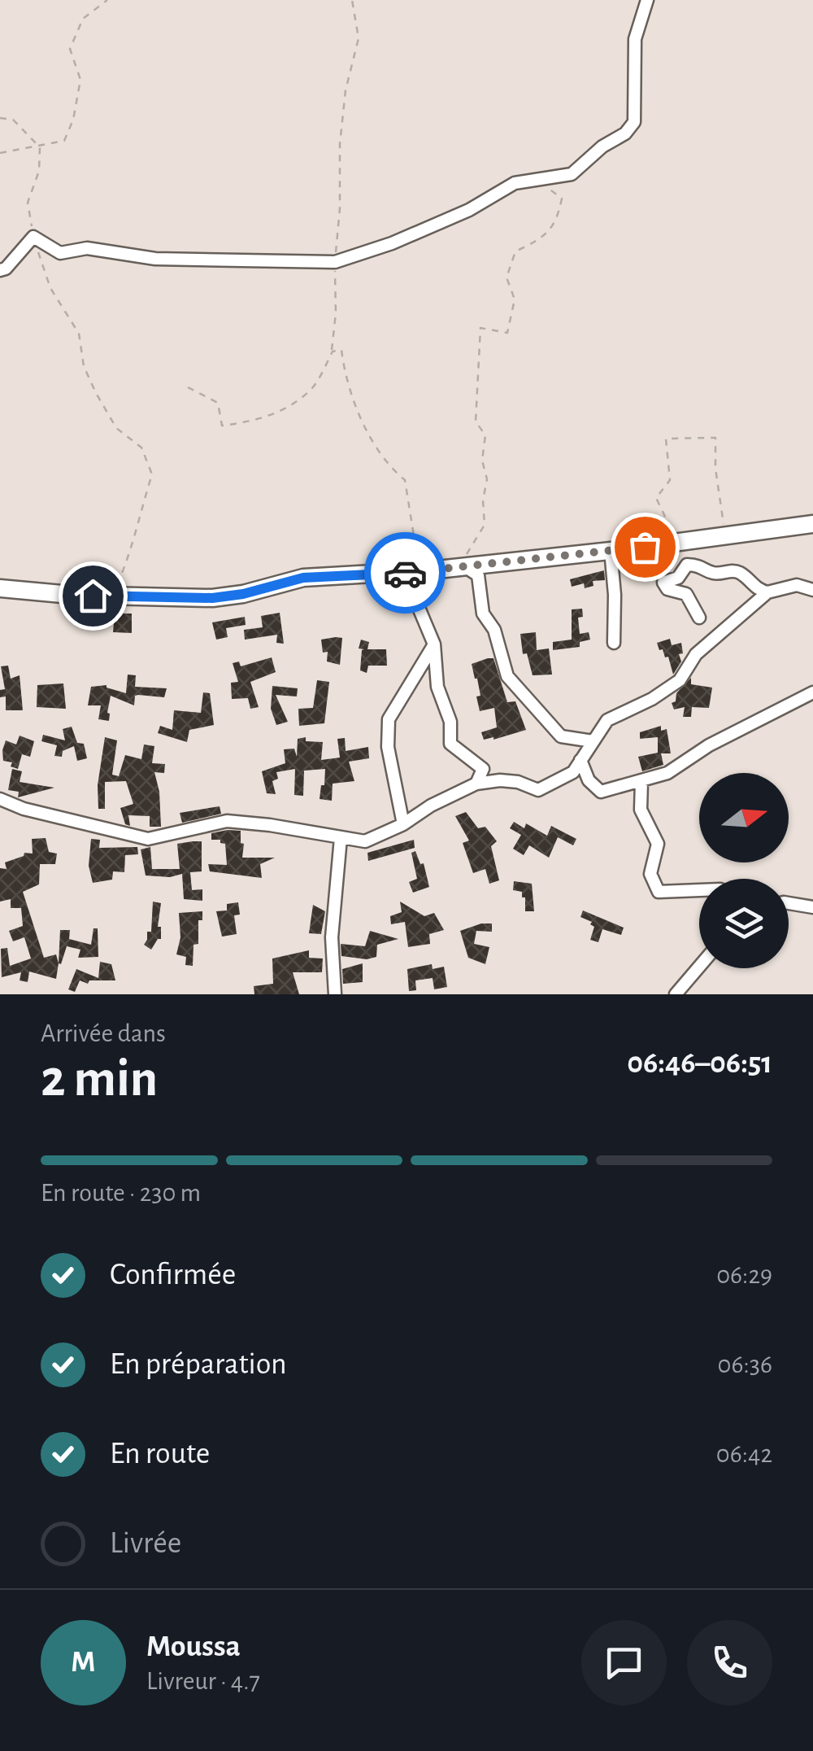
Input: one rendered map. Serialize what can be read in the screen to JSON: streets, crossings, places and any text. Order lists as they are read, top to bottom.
{
  "north": "right",
  "page": {
    "heading": ["2 min", "Arrivée dans", "06:46–06:51"],
    "panel": ["Moussa", "Livreur · 4.7"],
    "bar": "En route · 230 m",
    "list": [
      ["Confirmée", "06:29"],
      ["En préparation", "06:36"],
      ["En route", "06:42"],
      "Livrée"
    ],
    "round": "M"
  }
}
